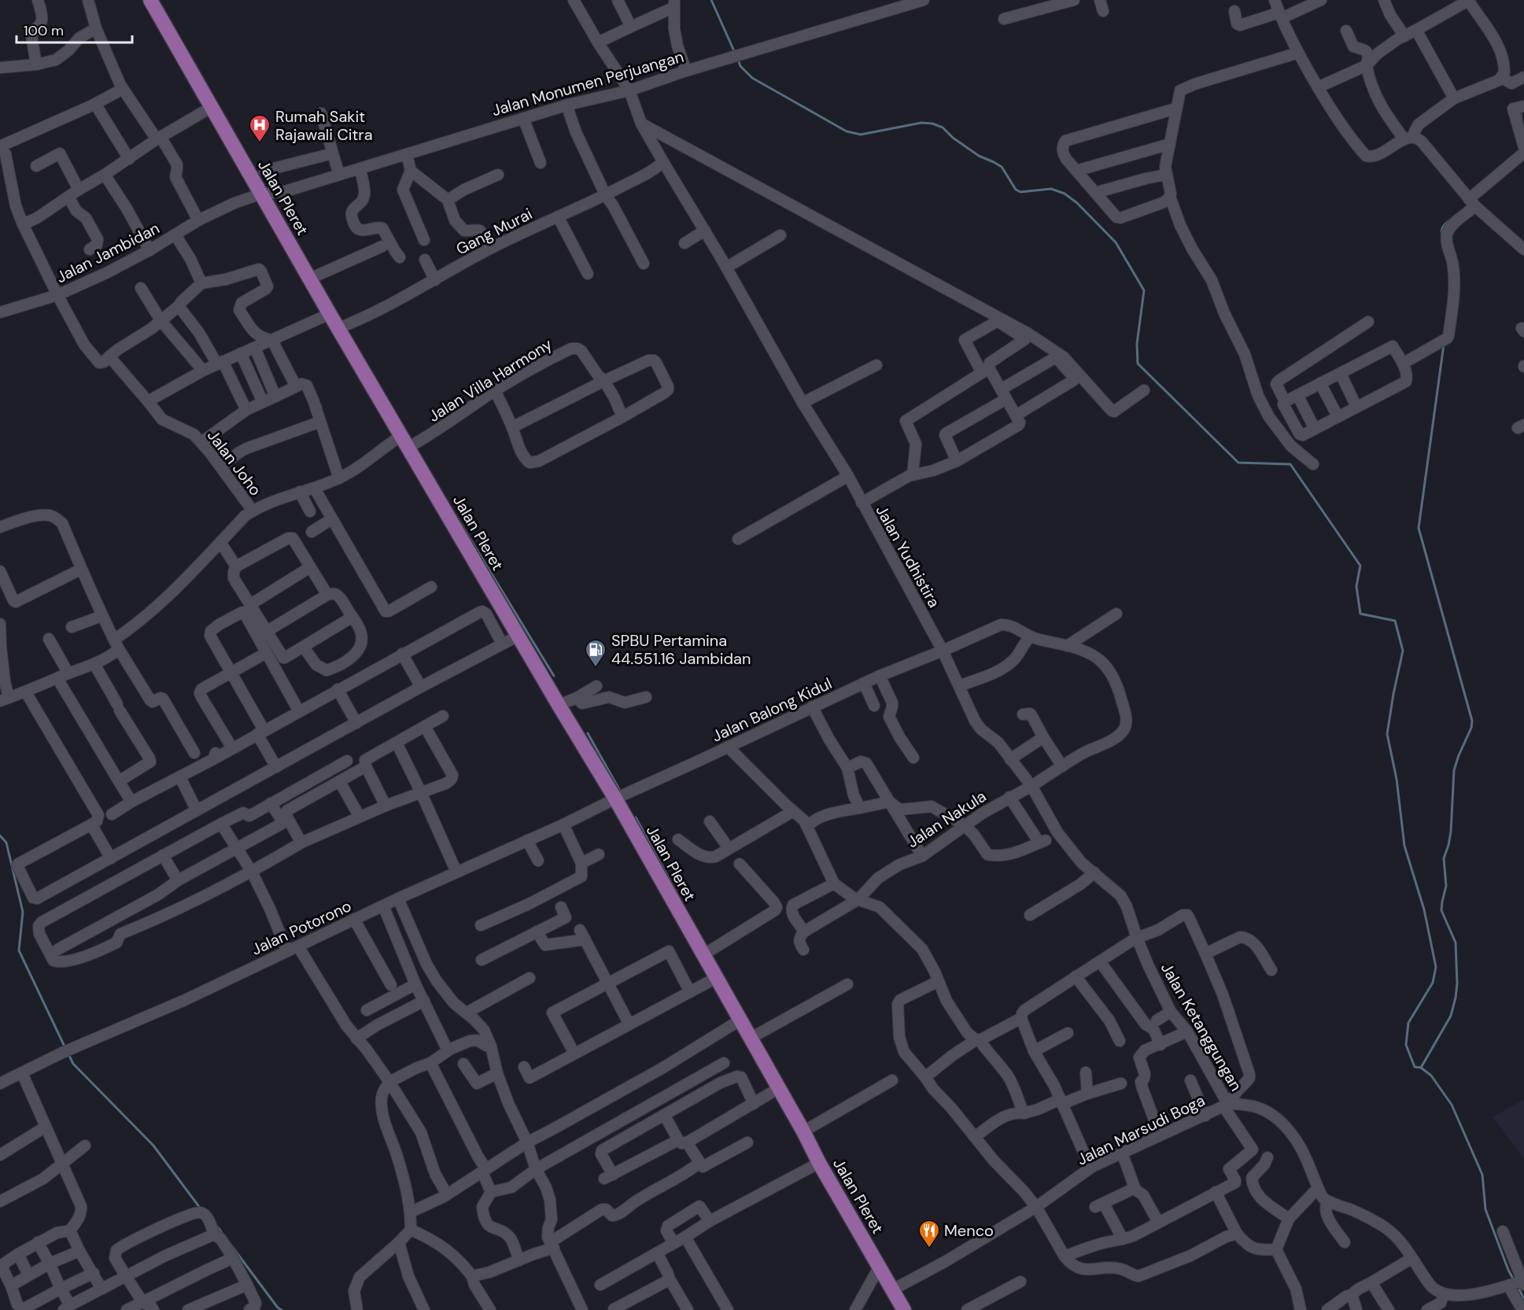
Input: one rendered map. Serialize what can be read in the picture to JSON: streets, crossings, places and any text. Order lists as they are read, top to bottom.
{
  "streets": {
    "main road": ["Jalan Pleret"],
    "street": [
      "Jalan Monumen Perjuangan",
      "Gang Murai",
      "Jalan Jambidan",
      "Jalan Villa Harmony",
      "Jalan Joho",
      "Jalan Yudhistira",
      "Jalan Balong Kidul",
      "Jalan Nakula",
      "Jalan Potorono",
      "Jalan Ketanggungan",
      "Jalan Marsudi Boga"
    ]
  },
  "crossings": [
    ["Jalan Monumen Perjuangan", "Jalan Pleret"],
    ["Jalan Monumen Perjuangan", "Jalan Jambidan"],
    ["Jalan Monumen Perjuangan", "Jalan Yudhistira"],
    ["Jalan Pleret", "Gang Murai"],
    ["Jalan Pleret", "Jalan Jambidan"],
    ["Jalan Pleret", "Jalan Villa Harmony"],
    ["Jalan Pleret", "Jalan Balong Kidul"],
    ["Jalan Pleret", "Jalan Potorono"],
    ["Jalan Pleret", "Jalan Marsudi Boga"],
    ["Gang Murai", "Jalan Yudhistira"],
    ["Jalan Yudhistira", "Jalan Balong Kidul"],
    ["Jalan Yudhistira", "Jalan Nakula"],
    ["Jalan Yudhistira", "Jalan Ketanggungan"],
    ["Jalan Balong Kidul", "Jalan Nakula"],
    ["Jalan Balong Kidul", "Jalan Potorono"],
    ["Jalan Nakula", "Jalan Ketanggungan"],
    ["Jalan Ketanggungan", "Jalan Marsudi Boga"]
  ],
  "places": {
    "hospital": ["Rumah Sakit Rajawali Citra"],
    "fuel station": ["SPBU Pertamina 44.551.16 Jambidan"],
    "restaurant": ["Menco"]
  },
  "scale_bar": "100 m"
}
